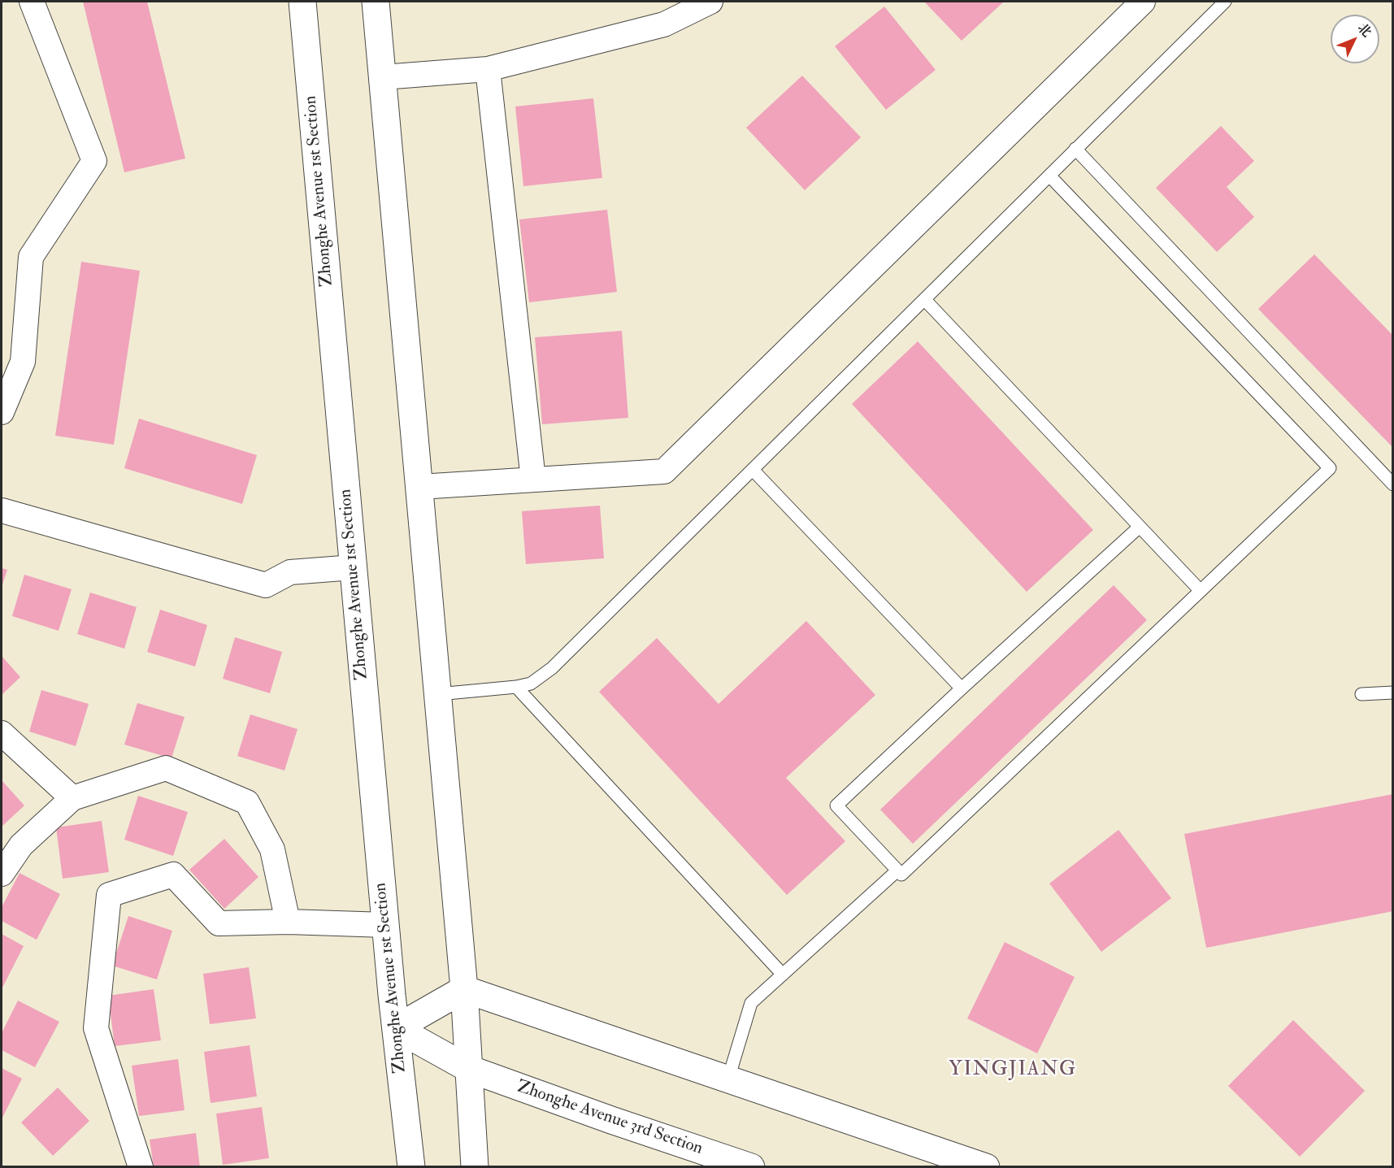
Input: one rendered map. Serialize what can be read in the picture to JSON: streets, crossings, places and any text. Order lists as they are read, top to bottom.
{
  "streets": {
    "main road": ["Zhonghe Avenue 1st Section", "Zhonghe Avenue 3rd Section"]
  },
  "crossings": [
    ["Zhonghe Avenue 1st Section", "Zhonghe Avenue 3rd Section"]
  ],
  "districts": ["YINGJIANG"],
  "north": "top right"
}
